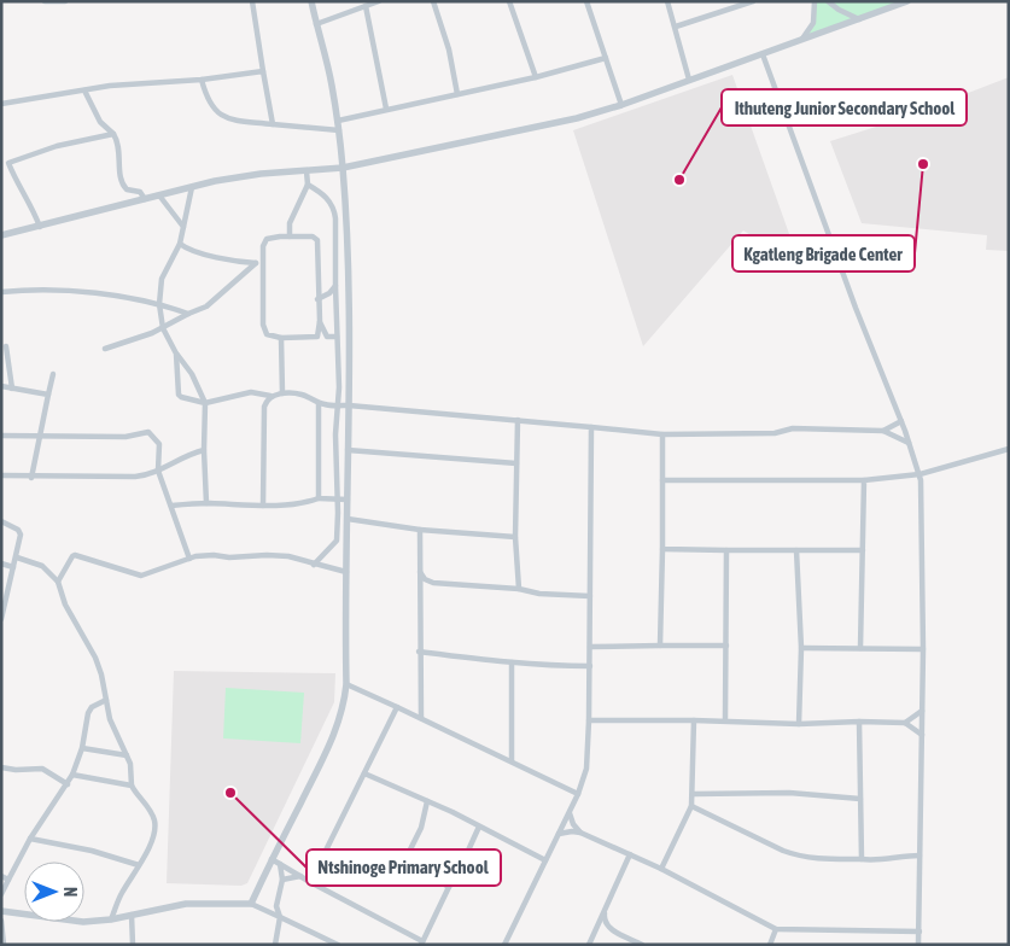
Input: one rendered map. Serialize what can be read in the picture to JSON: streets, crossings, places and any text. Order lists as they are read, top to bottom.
{
  "places": ["Kgatleng Brigade Center", "Ithuteng Junior Secondary School", "Ntshinoge Primary School"],
  "north": "right"
}
